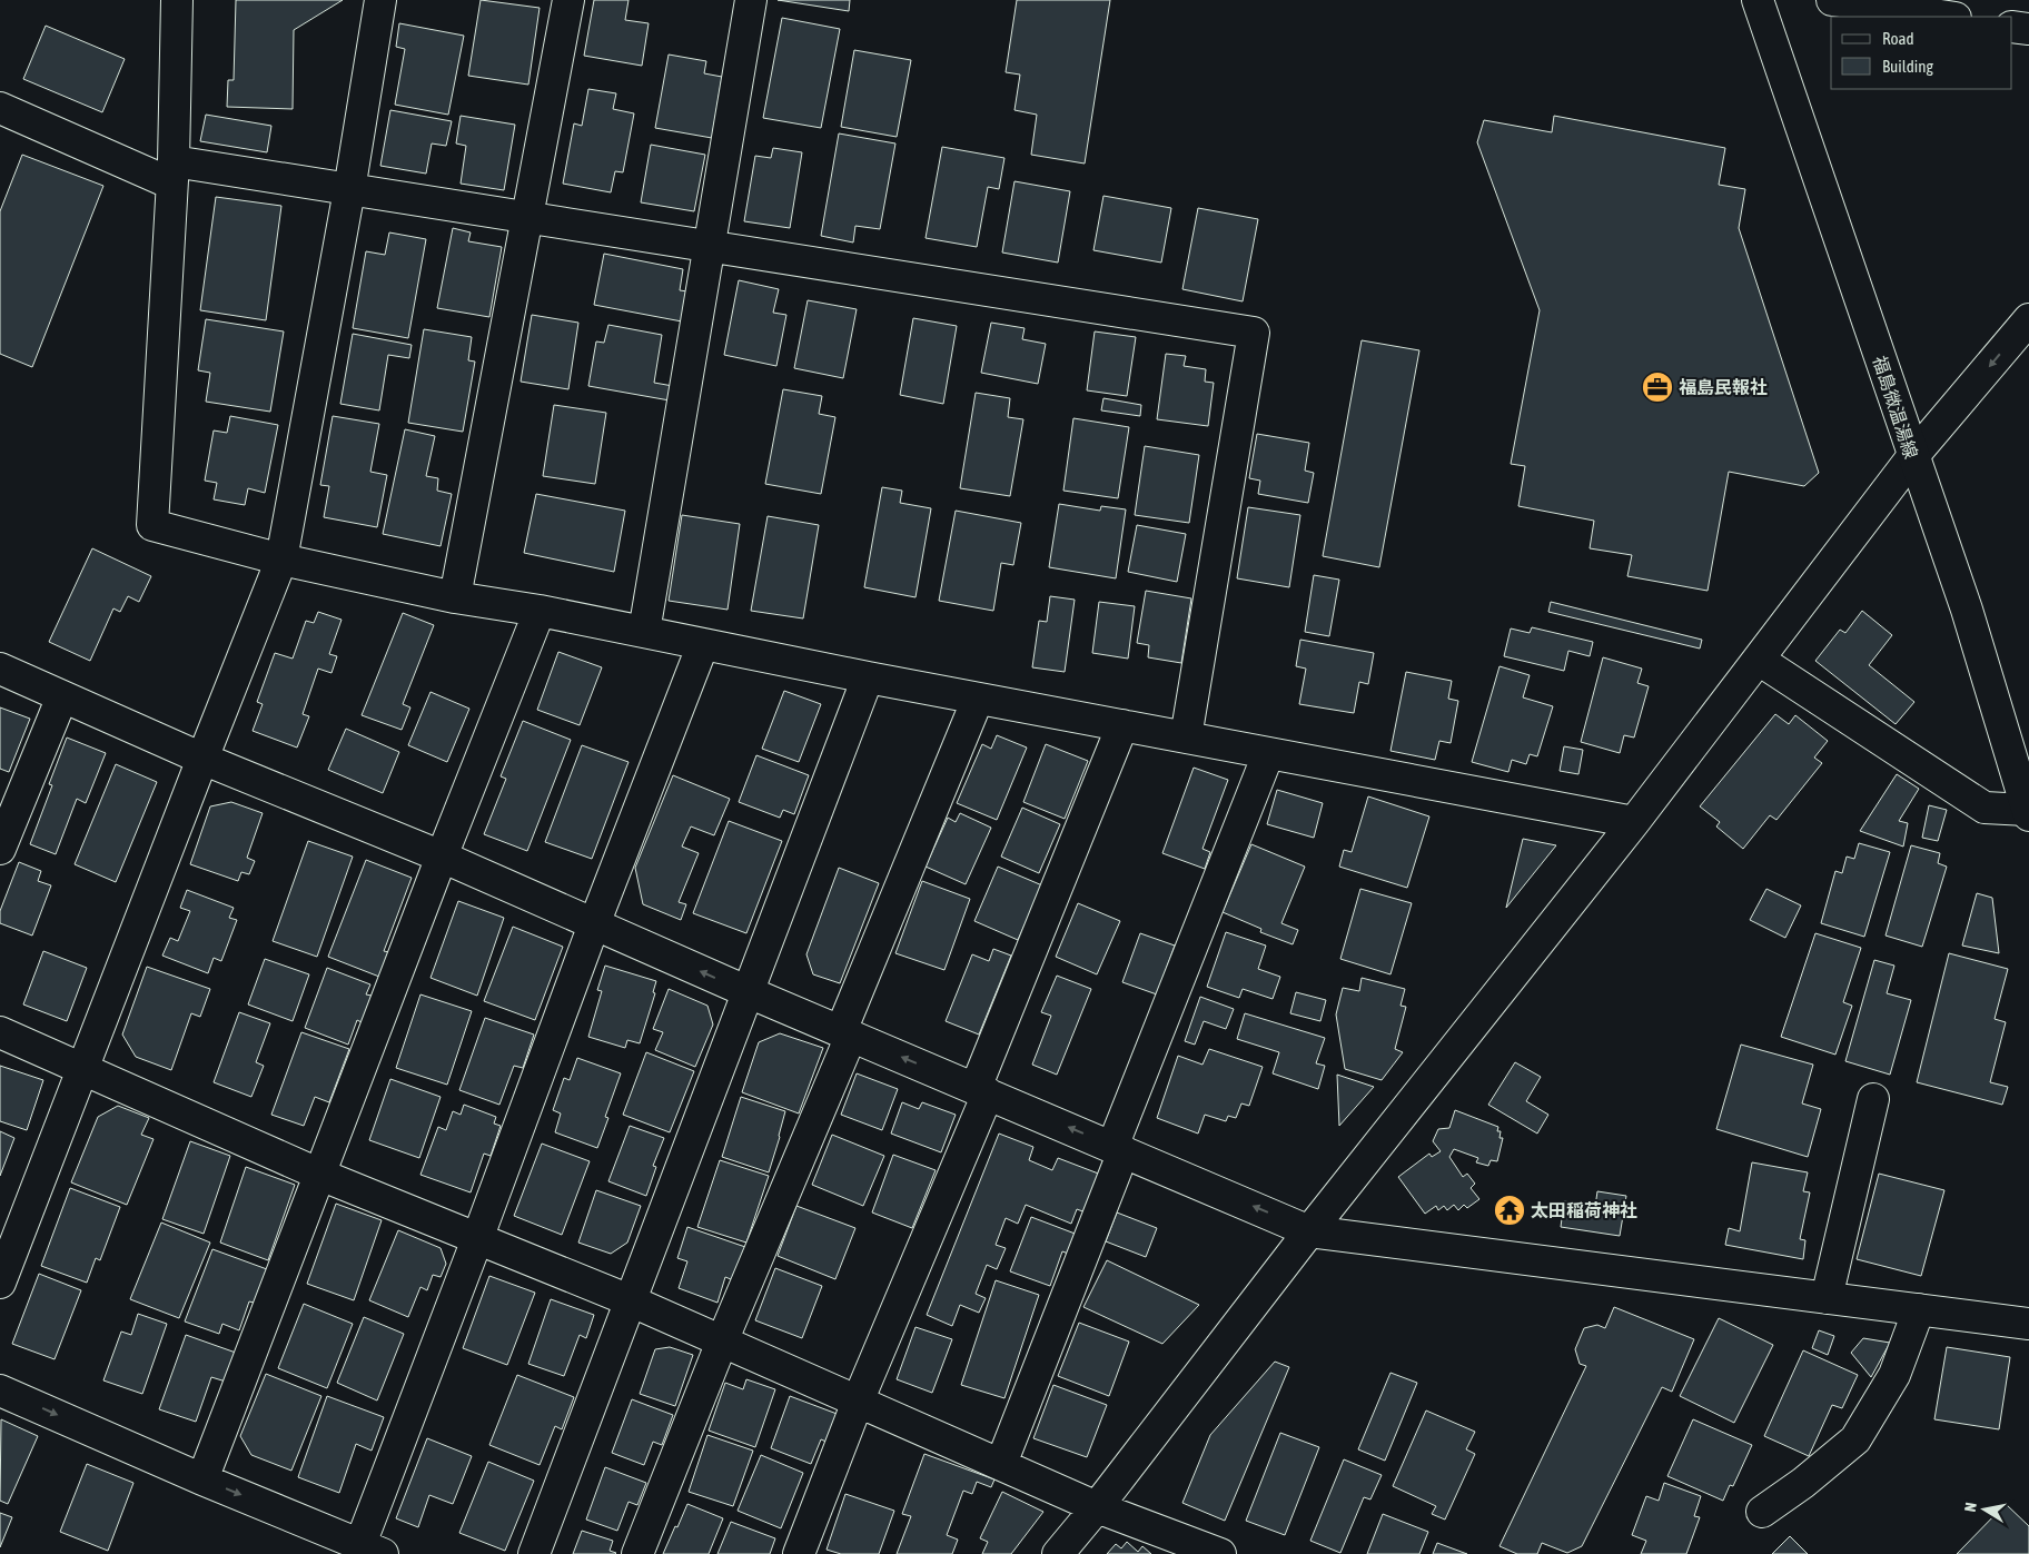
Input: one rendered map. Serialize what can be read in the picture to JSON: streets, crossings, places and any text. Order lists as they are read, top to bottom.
{
  "streets": {
    "street": ["福島微温湯線"]
  },
  "places": {
    "office": ["福島民報社"],
    "temple": ["太田稲荷神社"]
  },
  "legend": ["Road", "Building"],
  "north": "left"
}
